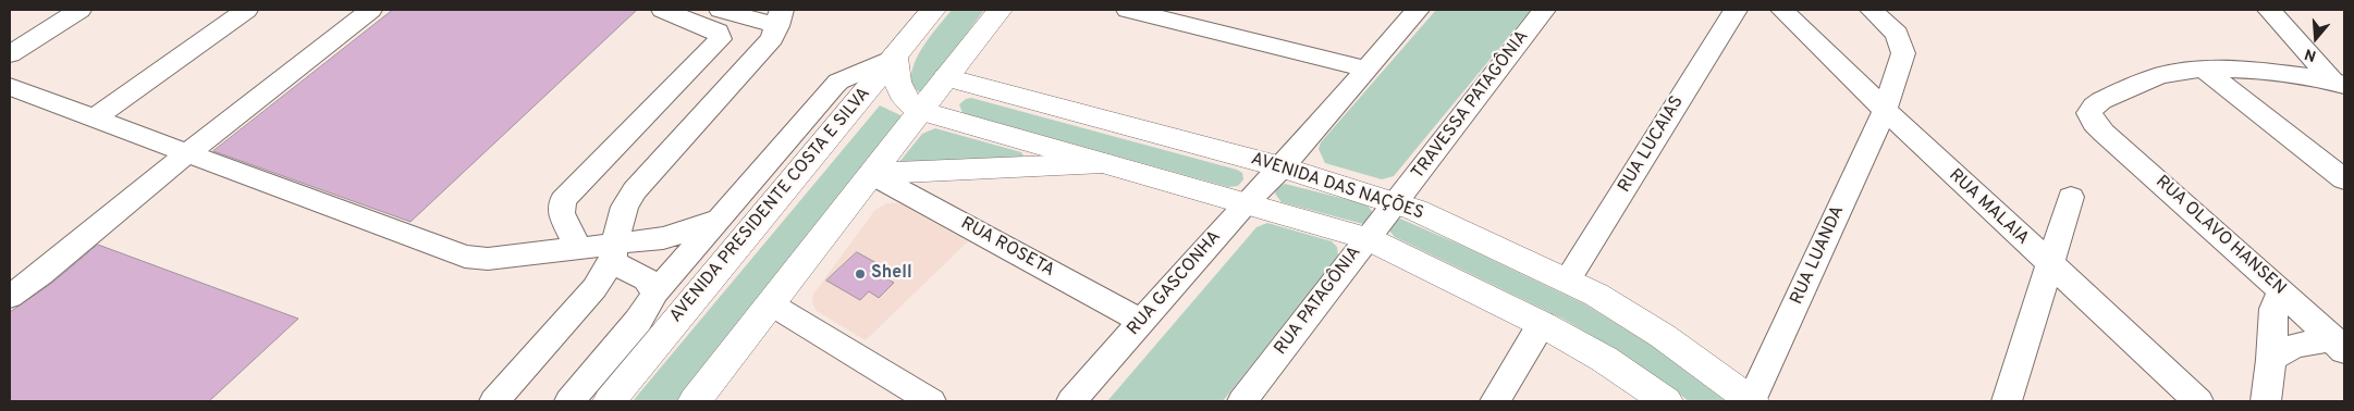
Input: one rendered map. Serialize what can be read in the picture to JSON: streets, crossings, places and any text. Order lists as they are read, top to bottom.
{
  "streets": {
    "main road": ["AVENIDA DAS NAÇÕES", "AVENIDA PRESIDENTE COSTA E SILVA"],
    "street": [
      "TRAVESSA PATAGÔNIA",
      "RUA LUCAIAS",
      "RUA MALAIA",
      "RUA OLAVO HANSEN",
      "RUA ROSETA",
      "RUA LUANDA",
      "RUA GASCONHA",
      "RUA PATAGÔNIA"
    ]
  },
  "crossings": [
    ["TRAVESSA PATAGÔNIA", "AVENIDA DAS NAÇÕES"],
    ["TRAVESSA PATAGÔNIA", "RUA PATAGÔNIA"],
    ["RUA LUCAIAS", "AVENIDA DAS NAÇÕES"],
    ["AVENIDA DAS NAÇÕES", "RUA LUANDA"],
    ["AVENIDA DAS NAÇÕES", "RUA GASCONHA"],
    ["AVENIDA DAS NAÇÕES", "RUA PATAGÔNIA"],
    ["RUA MALAIA", "RUA LUANDA"],
    ["RUA ROSETA", "RUA GASCONHA"]
  ],
  "places": ["Shell"],
  "north": "bottom"
}
